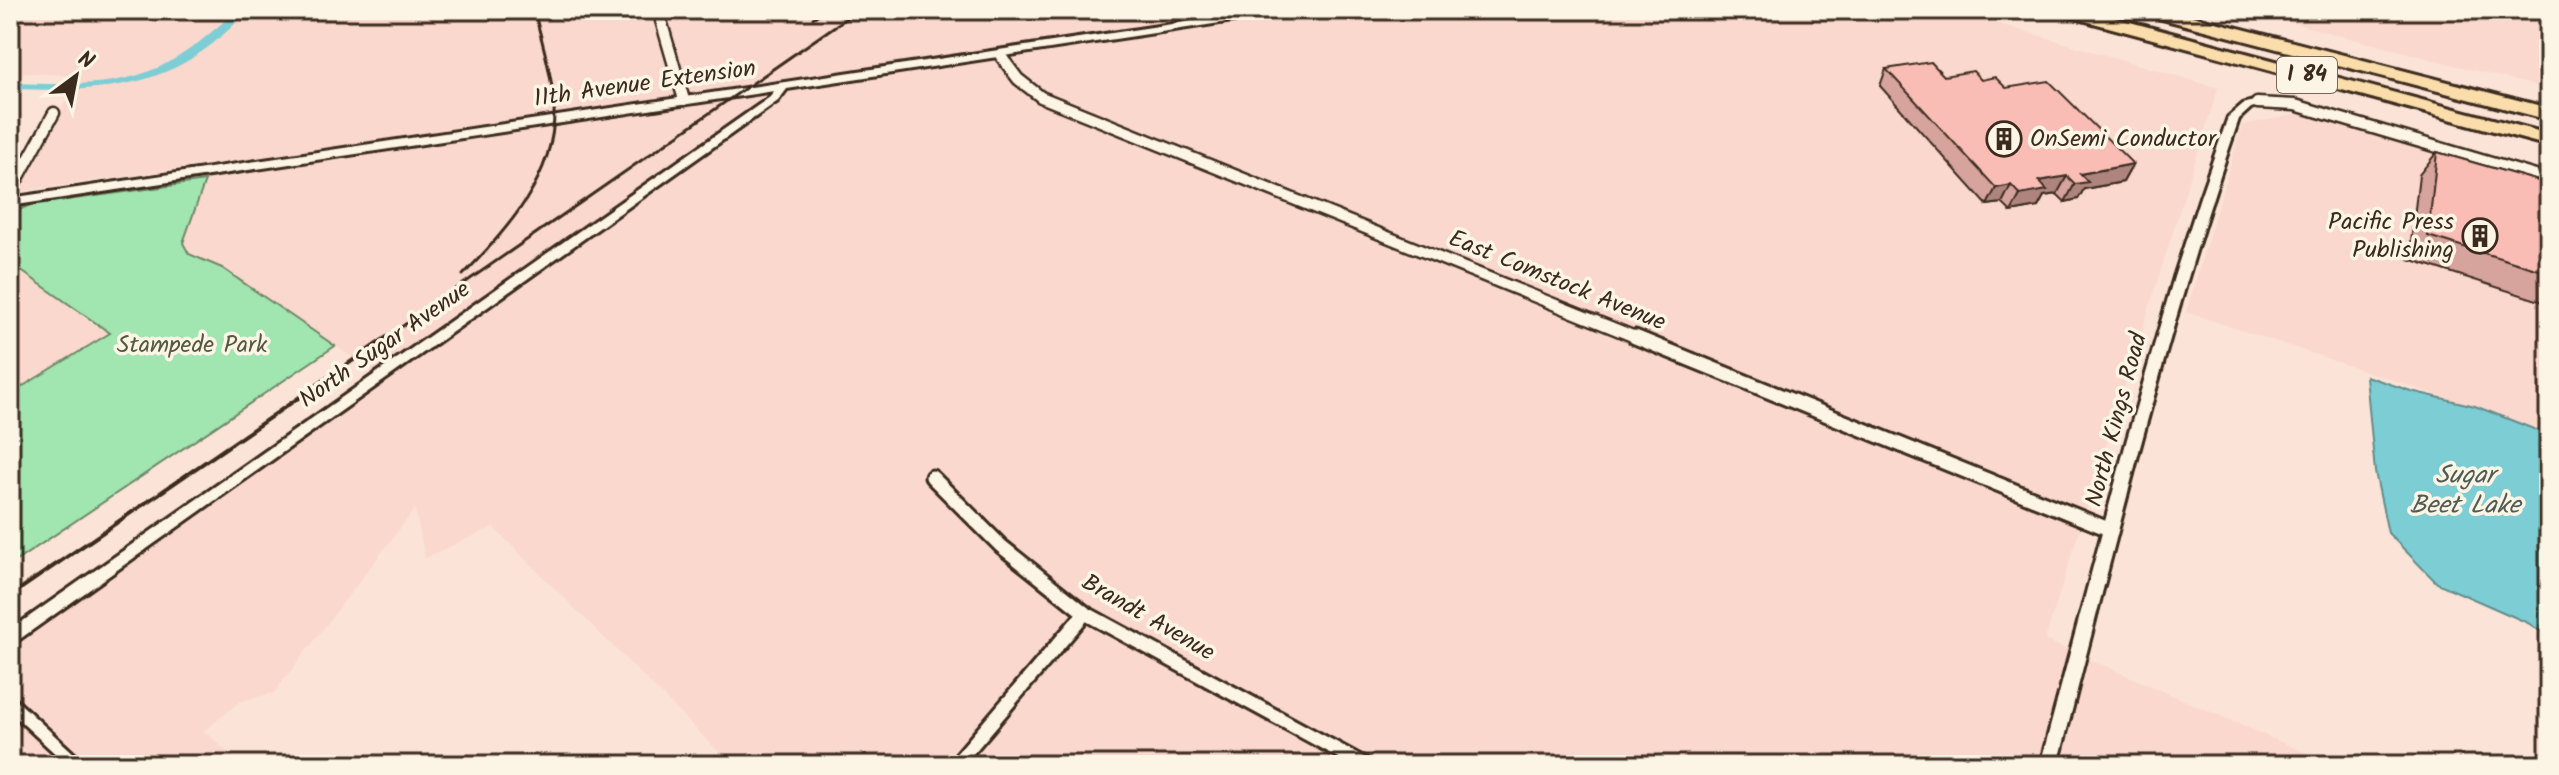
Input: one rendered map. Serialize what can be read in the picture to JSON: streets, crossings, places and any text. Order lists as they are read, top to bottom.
{
  "streets": {
    "highway": ["I 84"],
    "street": [
      "11th Avenue Extension",
      "East Comstock Avenue",
      "North Sugar Avenue",
      "North Kings Road",
      "Brandt Avenue"
    ]
  },
  "crossings": [
    ["11th Avenue Extension", "East Comstock Avenue"],
    ["11th Avenue Extension", "North Sugar Avenue"],
    ["East Comstock Avenue", "North Kings Road"]
  ],
  "water": ["Sugar Beet Lake"],
  "parks": ["Stampede Park"],
  "places": {
    "building": ["OnSemi Conductor", "Pacific Press Publishing"]
  },
  "north": "top right"
}
